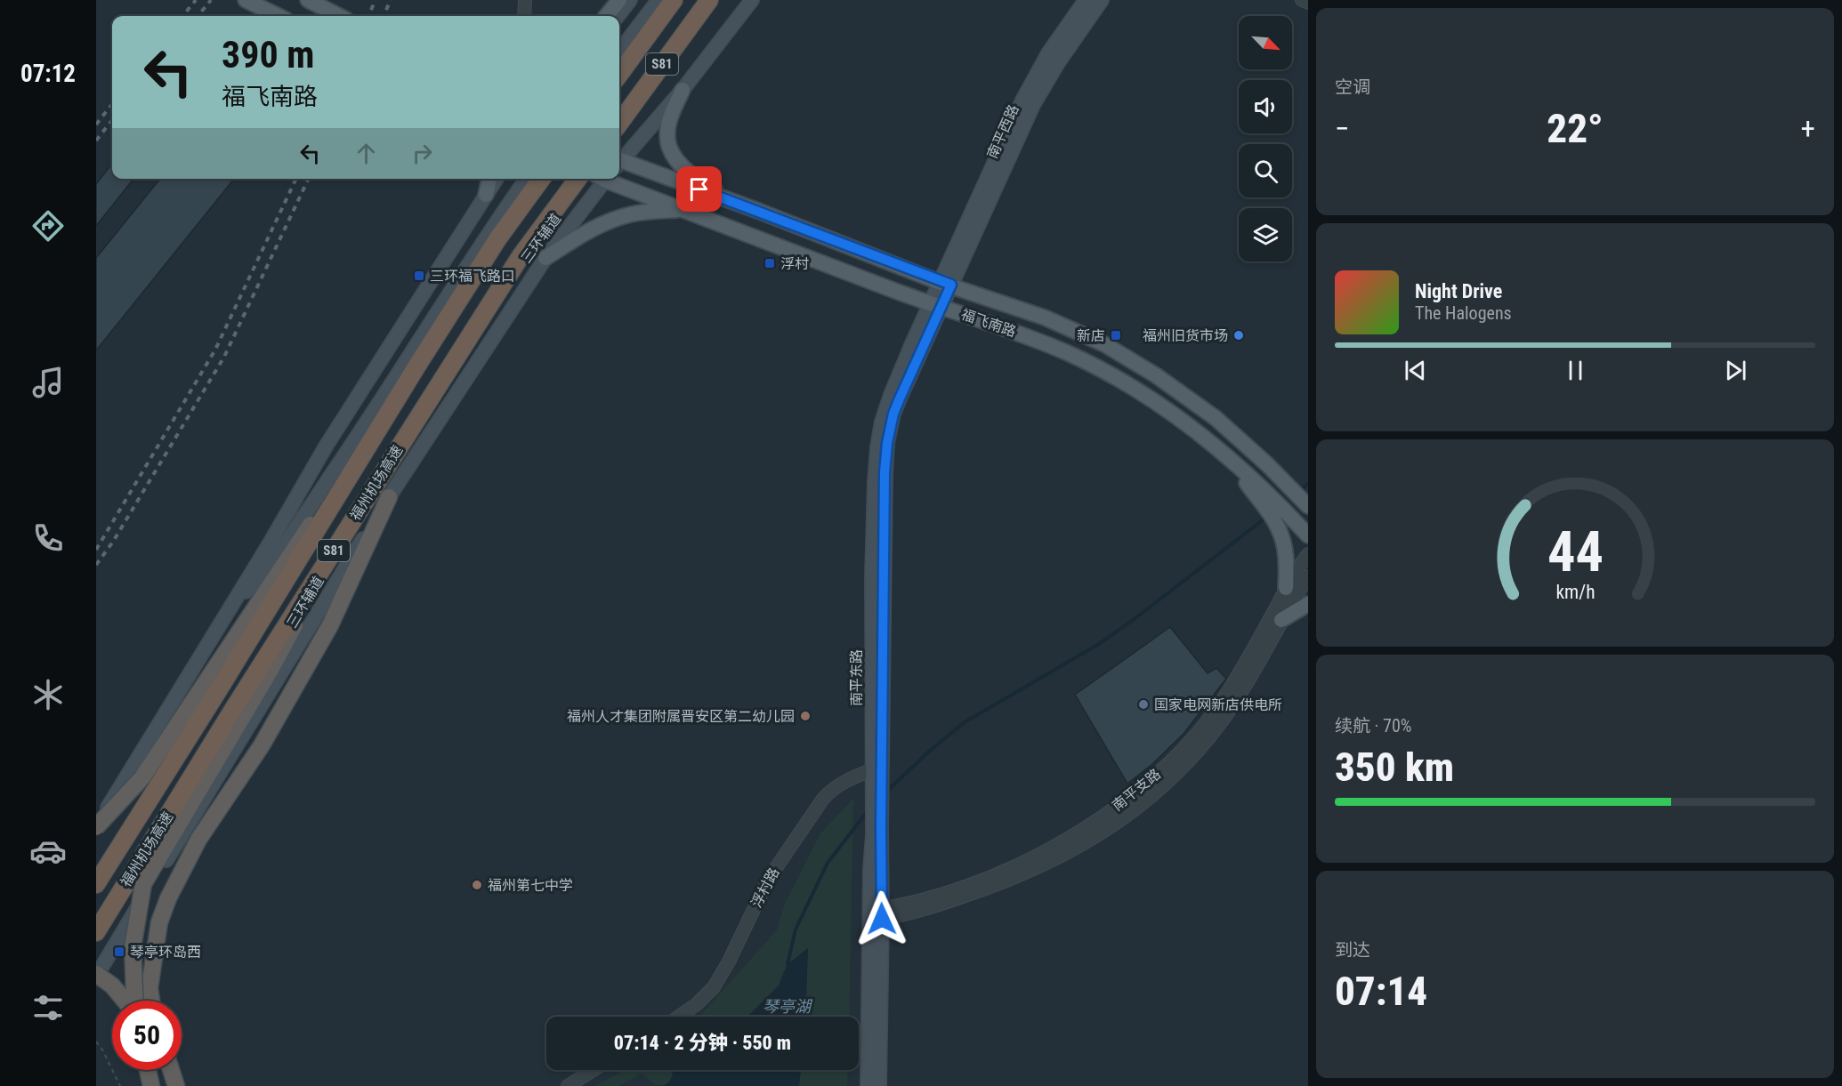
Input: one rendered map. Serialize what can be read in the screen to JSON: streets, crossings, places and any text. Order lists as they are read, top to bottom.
{
  "streets": {
    "highway": ["S81", "福州机场高速"],
    "main road": [
      "南平西路",
      "三环辅道",
      "福飞南路",
      "南平东路"
    ],
    "street": ["南平支路", "浮村路"]
  },
  "crossings": [
    ["南平西路", "福飞南路"],
    ["南平西路", "南平东路"],
    ["福飞南路", "南平东路"],
    ["南平东路", "南平支路"],
    ["南平东路", "浮村路"]
  ],
  "water": ["琴亭湖"],
  "places": {
    "transit": [
      "浮村",
      "三环福飞路口",
      "新店",
      "琴亭环岛西"
    ],
    "other": [
      "福州旧货市场",
      "国家电网新店供电所",
      "福州人才集团附属晋安区第二幼儿园",
      "福州第七中学"
    ]
  },
  "north": "bottom right",
  "page": {
    "tabs": "07:12",
    "tile": [
      "空调",
      ["续航 · 70%", "350 km"],
      ["到达", "07:14"]
    ],
    "turn": ["390 m", "福飞南路"],
    "heat": ["−", "22°", "+"],
    "song": ["Night Drive", "The Halogens"],
    "limit": "50",
    "trip": "07:14 · 2 分钟 · 550 m",
    "gauge": ["44", "km/h"]
  }
}
